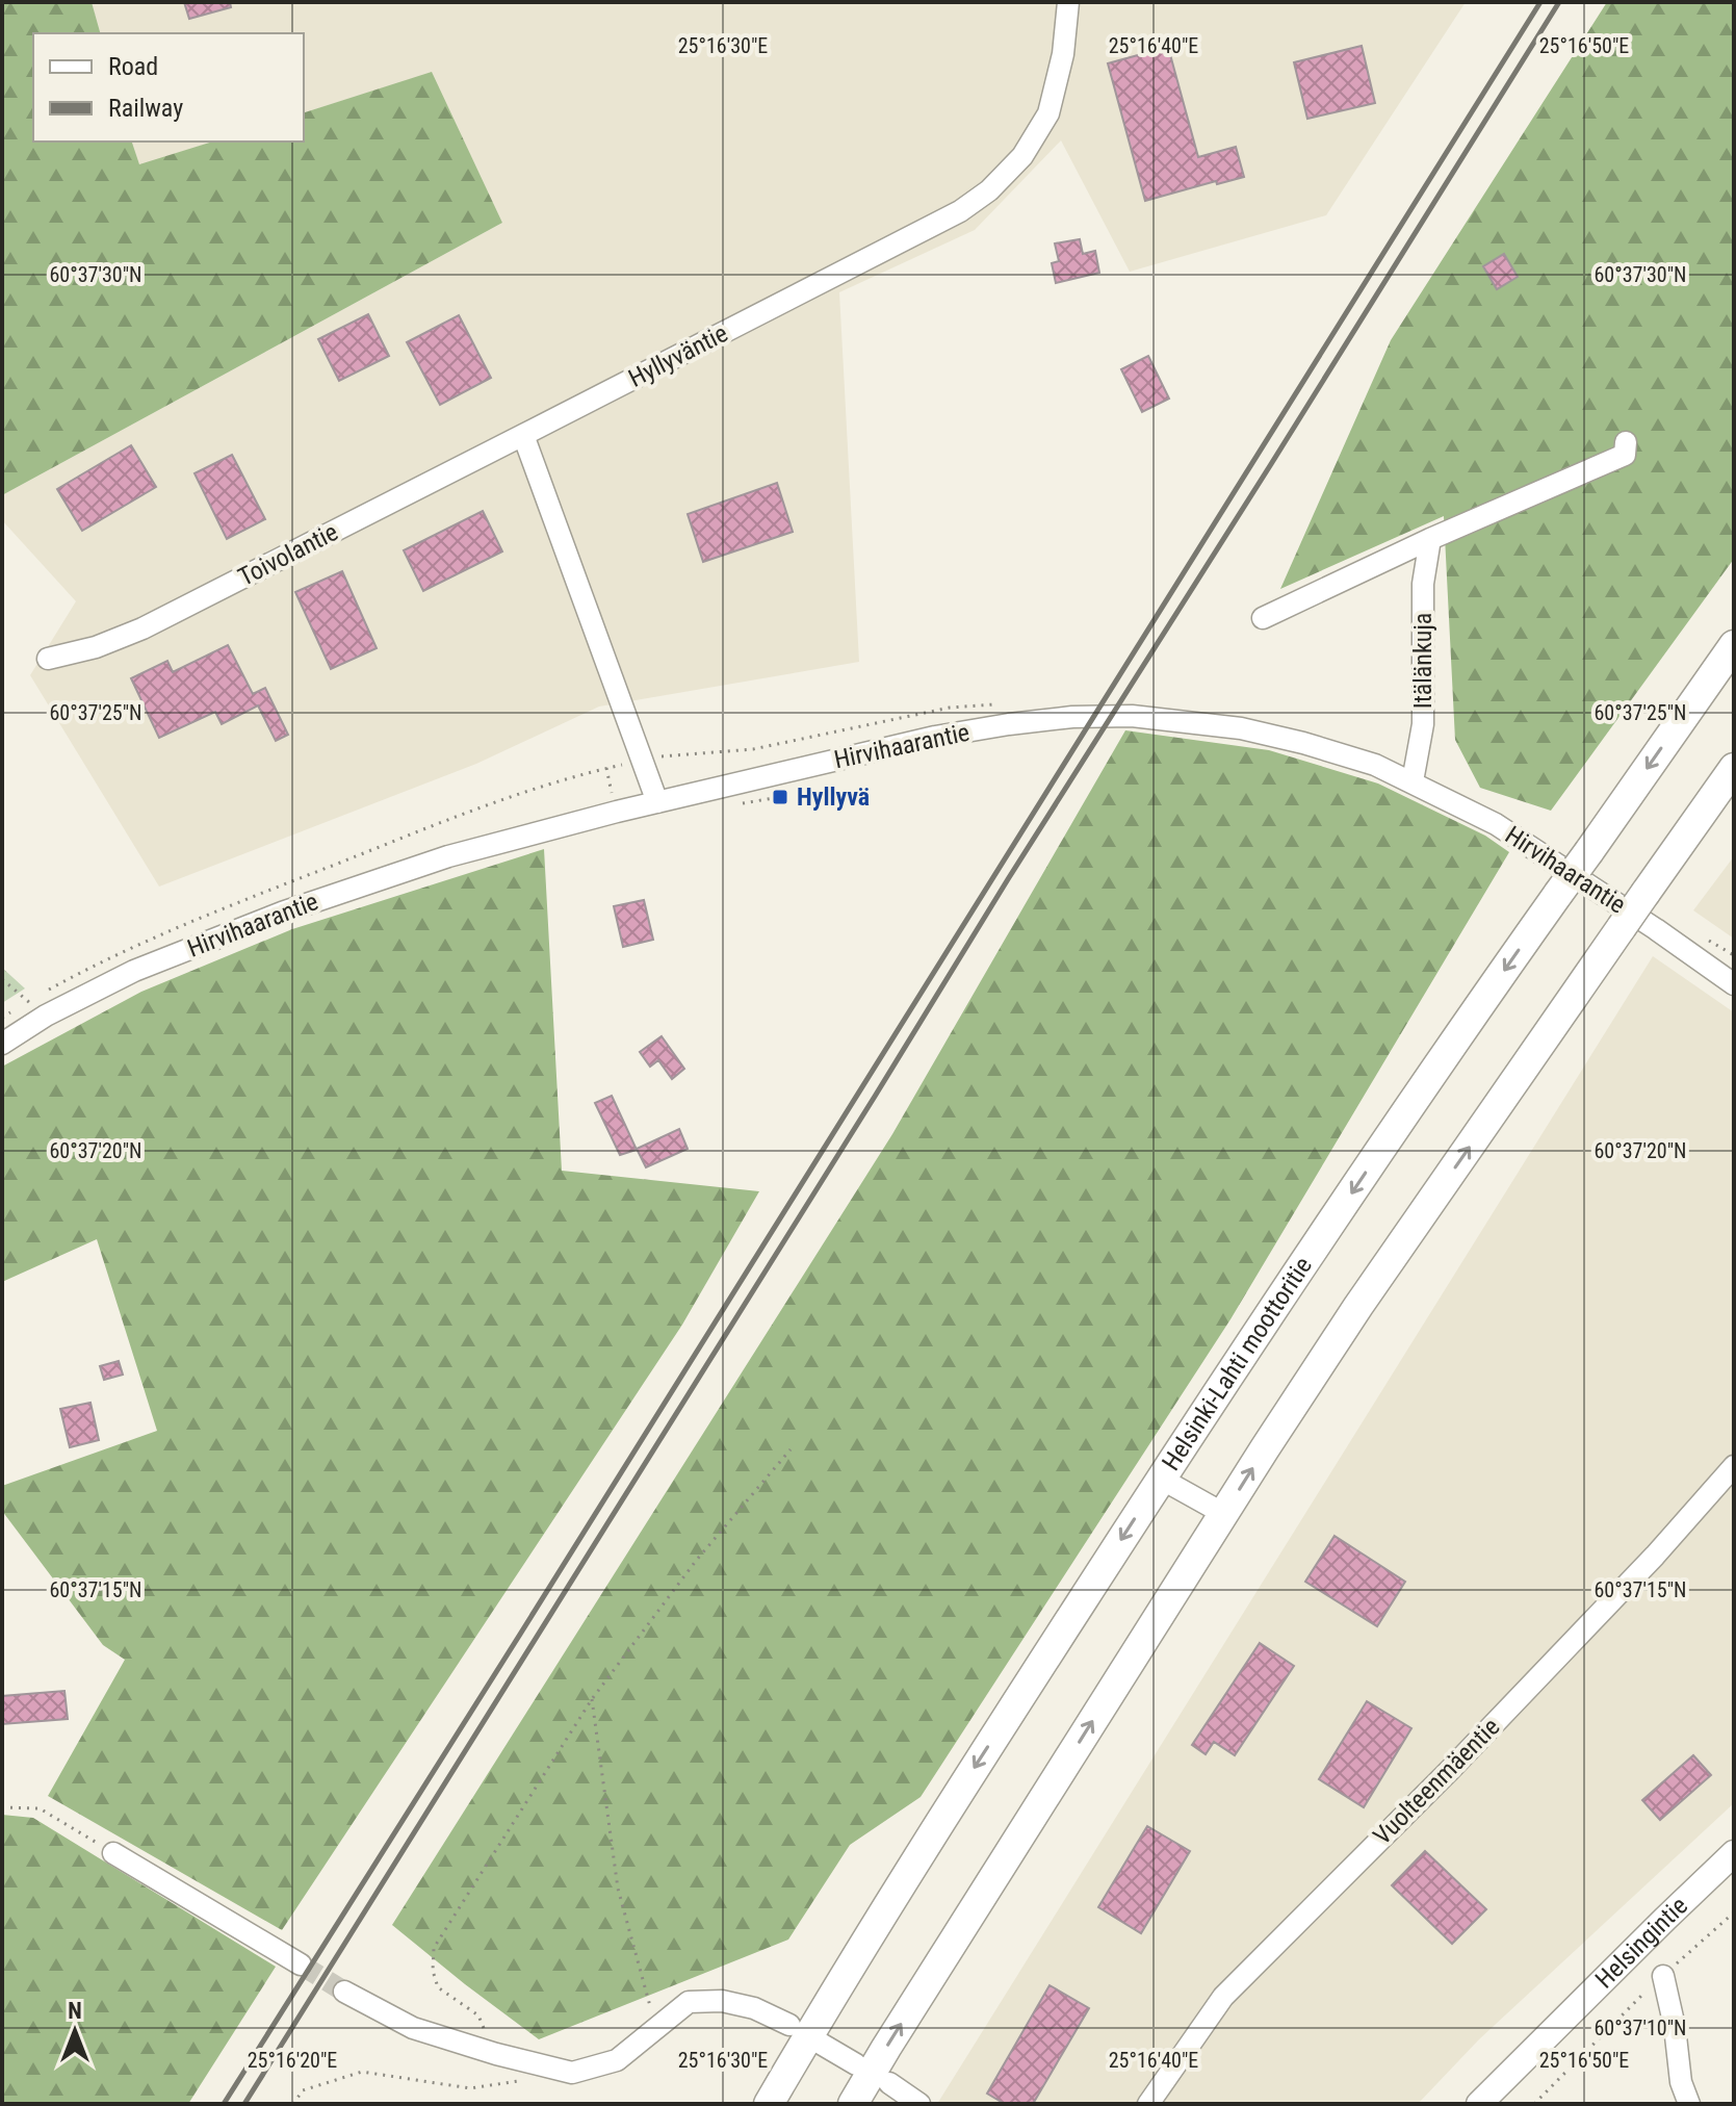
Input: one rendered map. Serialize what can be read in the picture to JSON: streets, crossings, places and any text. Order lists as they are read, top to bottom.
{
  "streets": {
    "highway": ["Helsinki-Lahti moottoritie"],
    "main road": ["Helsingintie"],
    "street": [
      "Hyllyväntie",
      "Toivolantie",
      "Itälänkuja",
      "Hirvihaarantie",
      "Vuolteenmäentie"
    ]
  },
  "crossings": [
    ["Hyllyväntie", "Toivolantie"],
    ["Itälänkuja", "Hirvihaarantie"]
  ],
  "places": {
    "transit": ["Hyllyvä"]
  },
  "legend": ["Road", "Railway"],
  "north": "top",
  "coordinates": [
    "25°16'30\"E",
    "25°16'40\"E",
    "25°16'50\"E",
    "60°37'30\"N",
    "60°37'25\"N",
    "60°37'20\"N",
    "60°37'15\"N",
    "60°37'10\"N",
    "25°16'20\"E"
  ]
}
